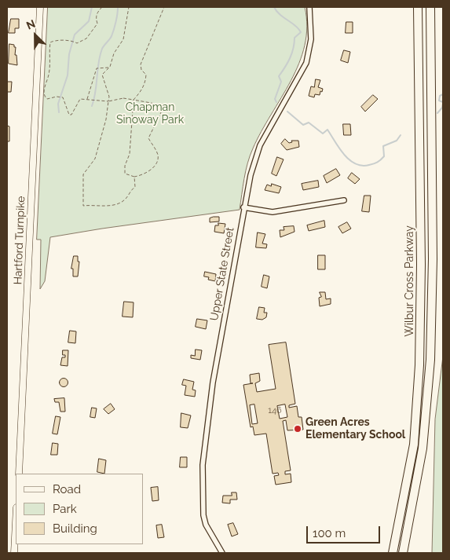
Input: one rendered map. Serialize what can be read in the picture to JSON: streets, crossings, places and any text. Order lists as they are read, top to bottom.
{
  "streets": {
    "highway": ["Wilbur Cross Parkway"],
    "main road": ["Hartford Turnpike"],
    "street": ["Upper State Street"]
  },
  "parks": ["Chapman Sinoway Park"],
  "places": ["Green Acres Elementary School"],
  "house_numbers": ["146"],
  "legend": ["Road", "Park", "Building"],
  "scale_bar": "100 m",
  "north": "top left"
}
